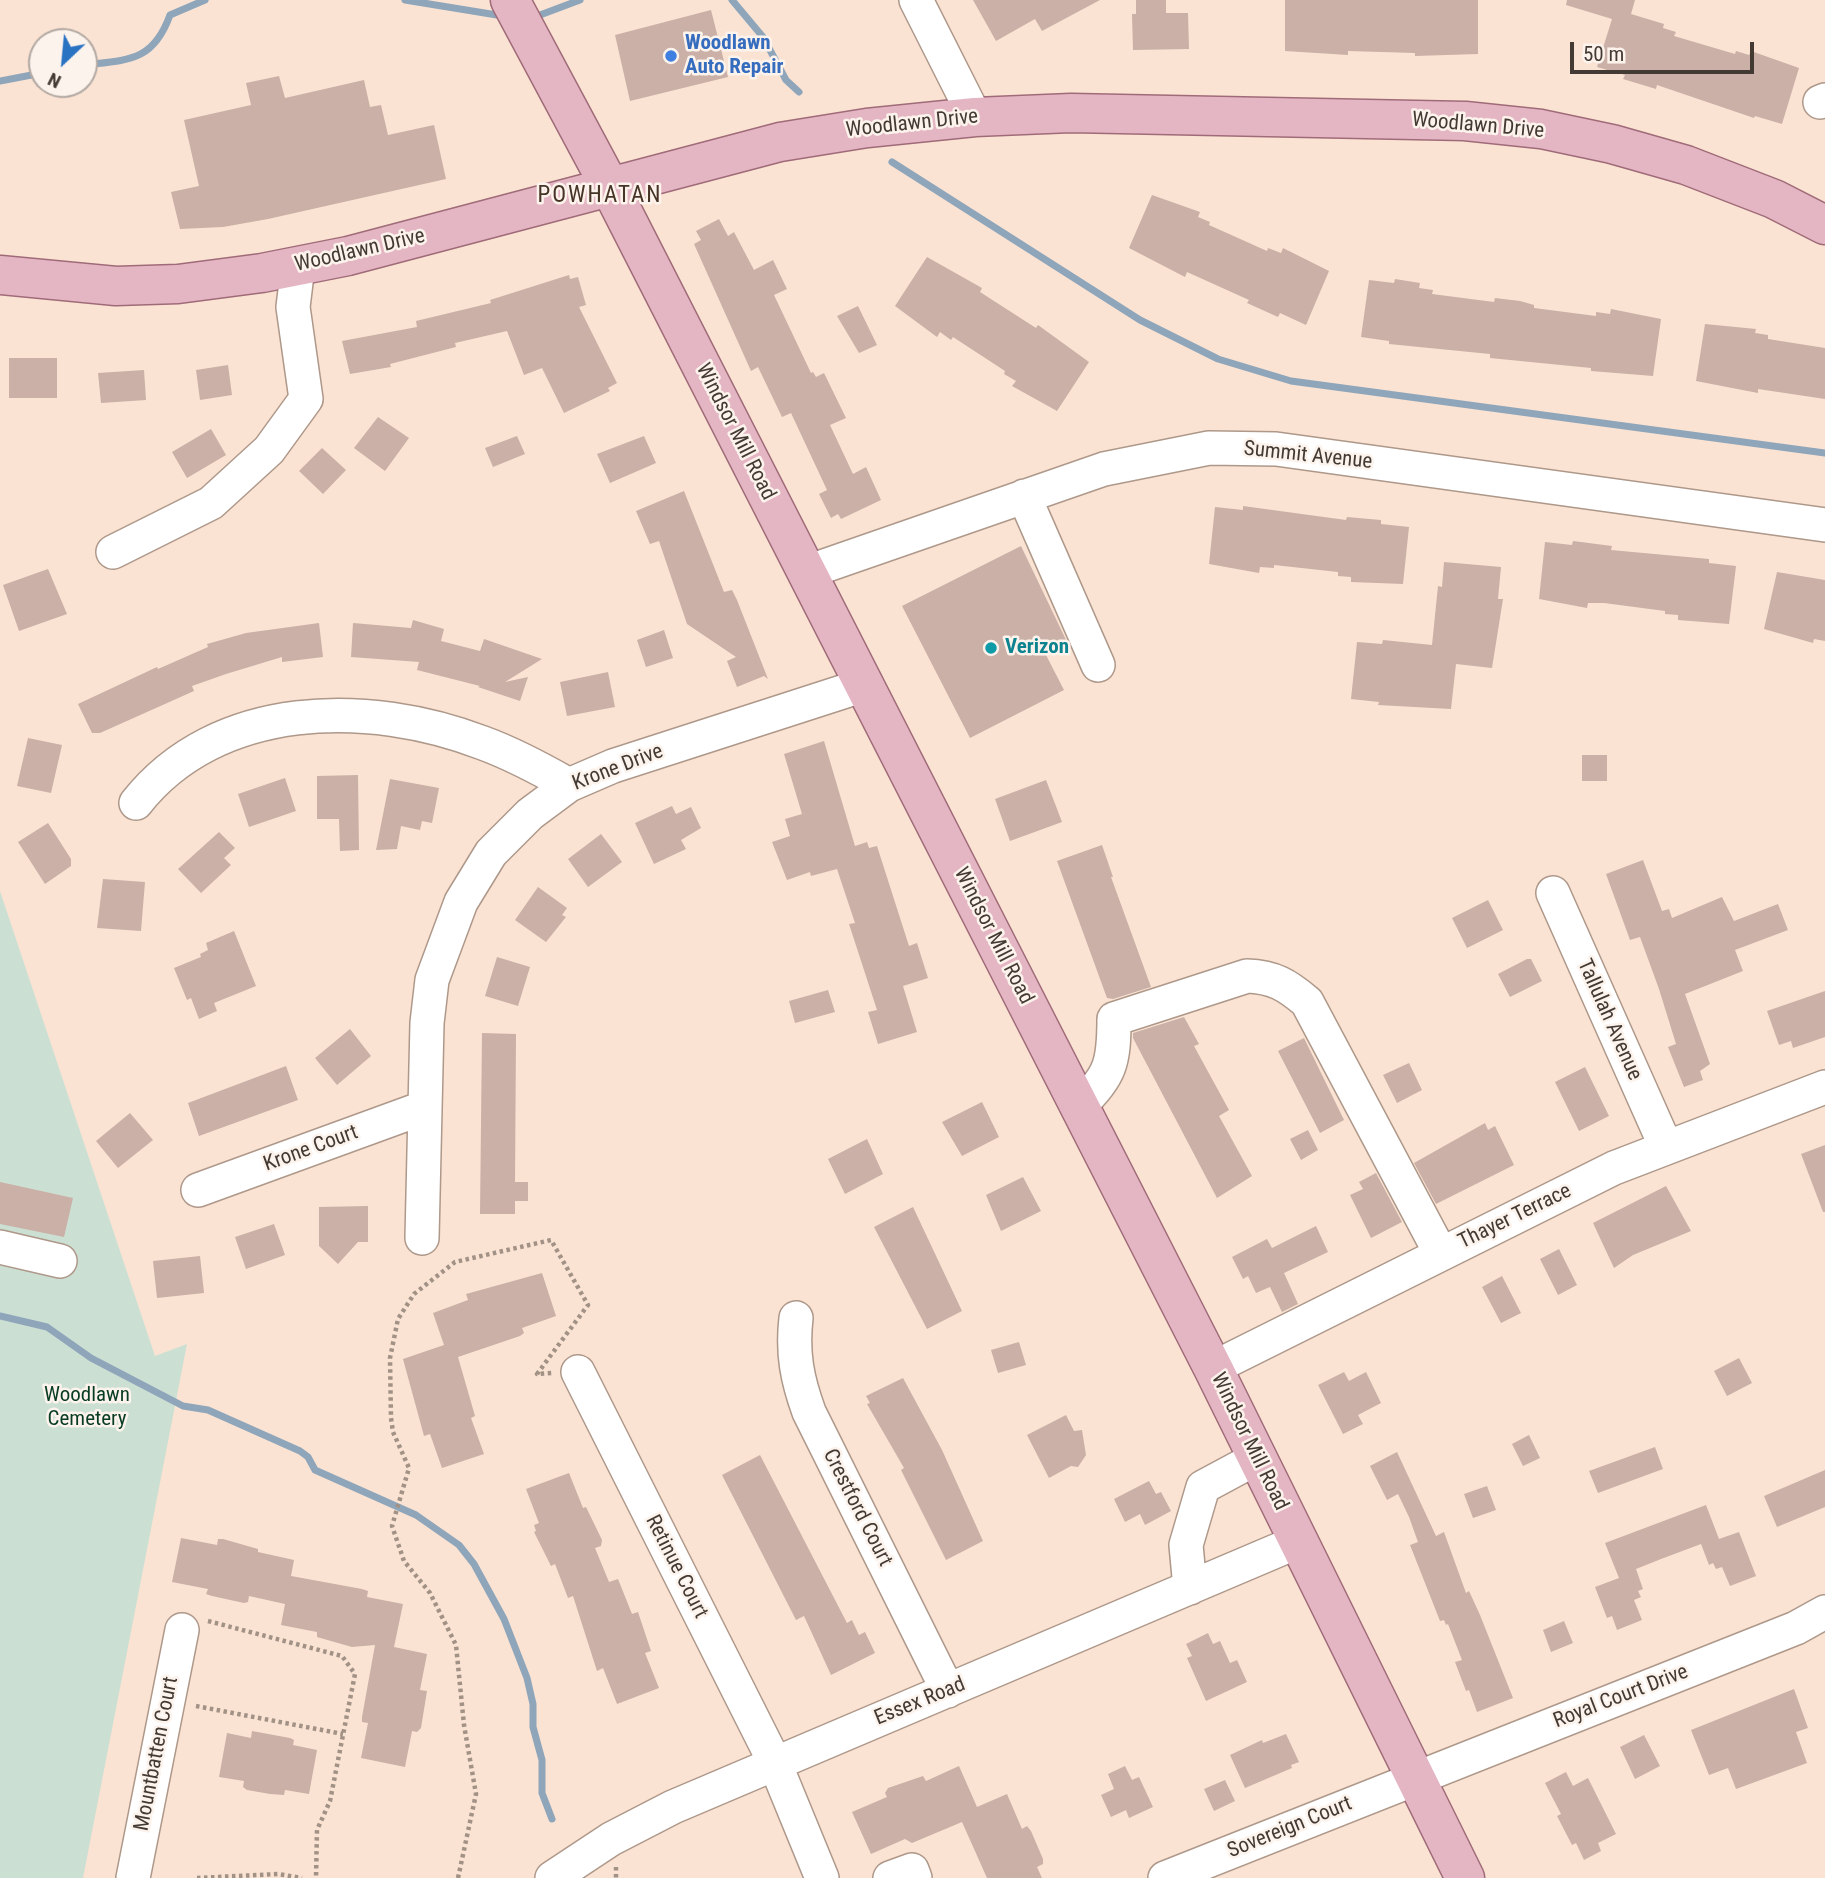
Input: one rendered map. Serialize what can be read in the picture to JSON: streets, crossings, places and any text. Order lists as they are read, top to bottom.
{
  "streets": {
    "main road": ["Woodlawn Drive", "Windsor Mill Road"],
    "street": [
      "Summit Avenue",
      "Krone Drive",
      "Tallulah Avenue",
      "Krone Court",
      "Thayer Terrace",
      "Crestford Court",
      "Retinue Court",
      "Royal Court Drive",
      "Essex Road",
      "Mountbatten Court",
      "Sovereign Court"
    ]
  },
  "crossings": [
    ["Woodlawn Drive", "Windsor Mill Road"],
    ["Windsor Mill Road", "Summit Avenue"],
    ["Windsor Mill Road", "Krone Drive"],
    ["Windsor Mill Road", "Thayer Terrace"],
    ["Windsor Mill Road", "Royal Court Drive"],
    ["Windsor Mill Road", "Essex Road"],
    ["Windsor Mill Road", "Sovereign Court"],
    ["Krone Drive", "Krone Court"],
    ["Tallulah Avenue", "Thayer Terrace"],
    ["Crestford Court", "Essex Road"],
    ["Retinue Court", "Essex Road"],
    ["Royal Court Drive", "Sovereign Court"]
  ],
  "districts": ["POWHATAN"],
  "parks": ["Woodlawn Cemetery"],
  "places": ["Woodlawn Auto Repair", "Verizon"],
  "scale_bar": "50 m",
  "north": "bottom left"
}
